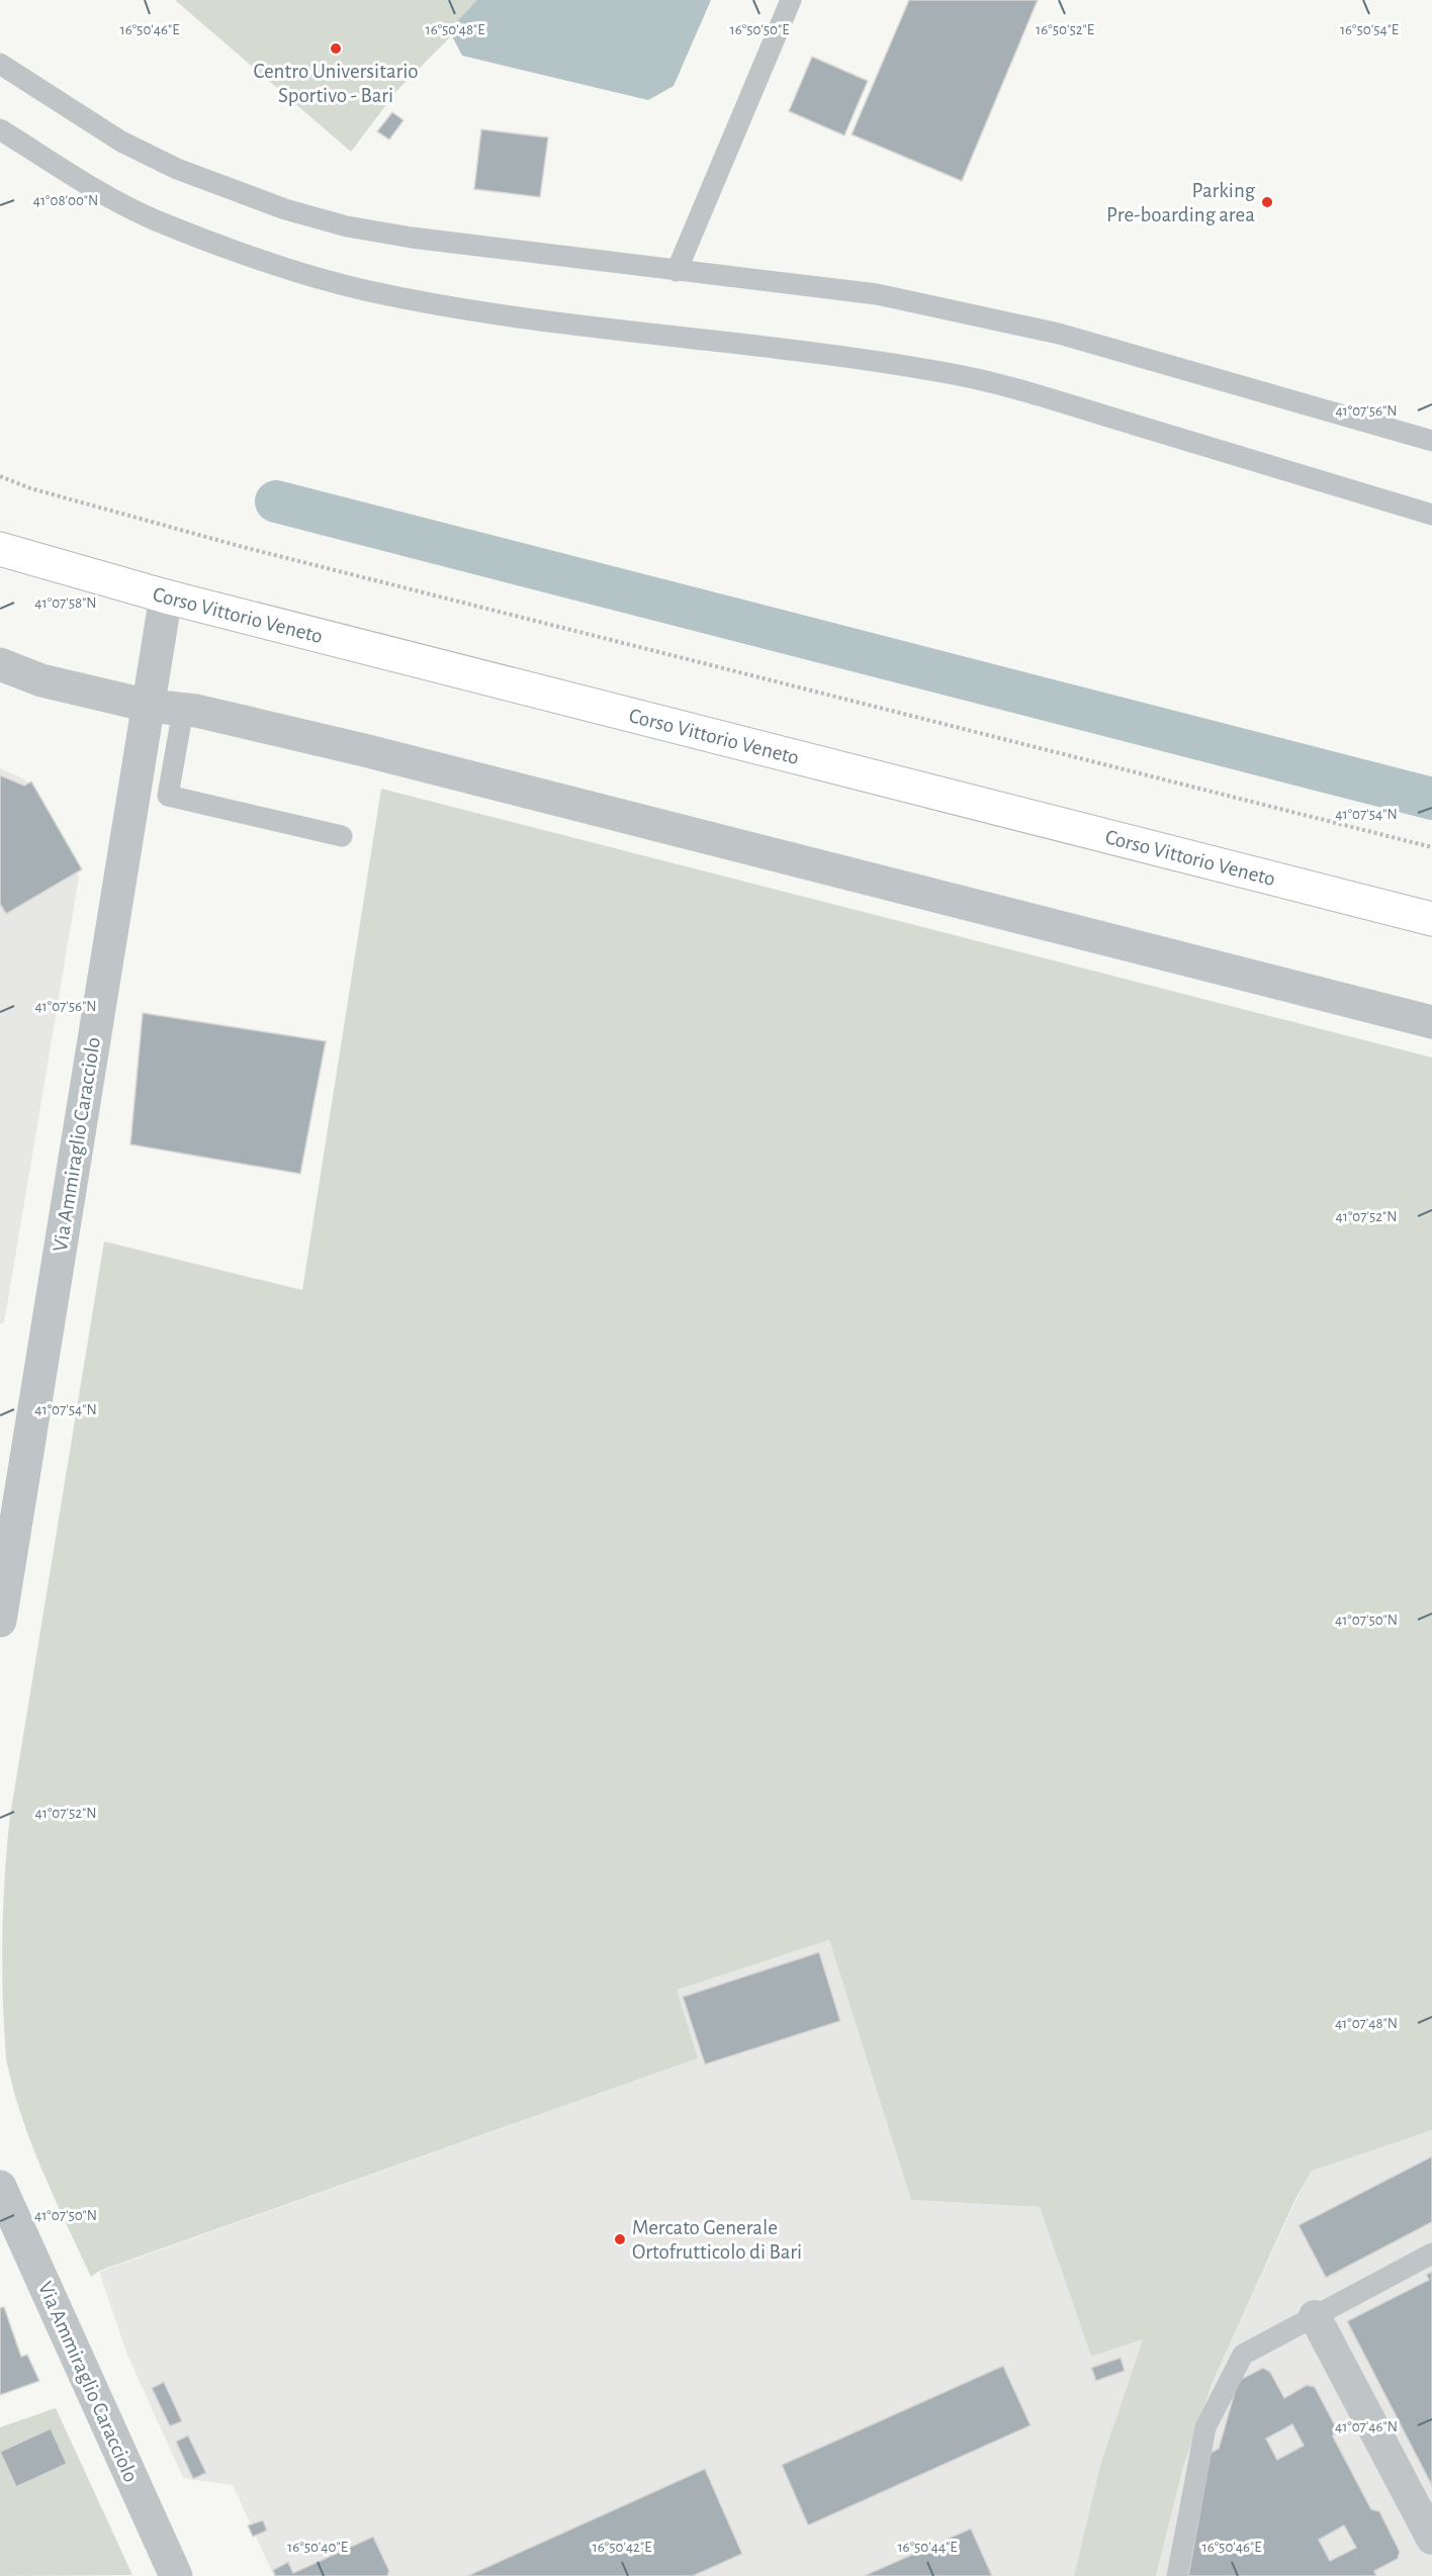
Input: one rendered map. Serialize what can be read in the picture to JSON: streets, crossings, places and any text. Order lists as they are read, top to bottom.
{
  "streets": {
    "main road": ["Corso Vittorio Veneto"],
    "street": ["Via Ammiraglio Caracciolo"]
  },
  "crossings": [
    ["Corso Vittorio Veneto", "Via Ammiraglio Caracciolo"]
  ],
  "places": ["Centro Universitario Sportivo - Bari", "Parking Pre-boarding area", "Mercato Generale Ortofrutticolo di Bari"],
  "coordinates": [
    "16°50'46\"E",
    "16°50'48\"E",
    "16°50'50\"E",
    "16°50'52\"E",
    "16°50'54\"E",
    "41°08'00\"N",
    "41°07'56\"N",
    "41°07'58\"N",
    "41°07'54\"N",
    "41°07'52\"N",
    "41°07'50\"N",
    "41°07'48\"N",
    "41°07'46\"N",
    "16°50'40\"E",
    "16°50'42\"E",
    "16°50'44\"E"
  ]
}
